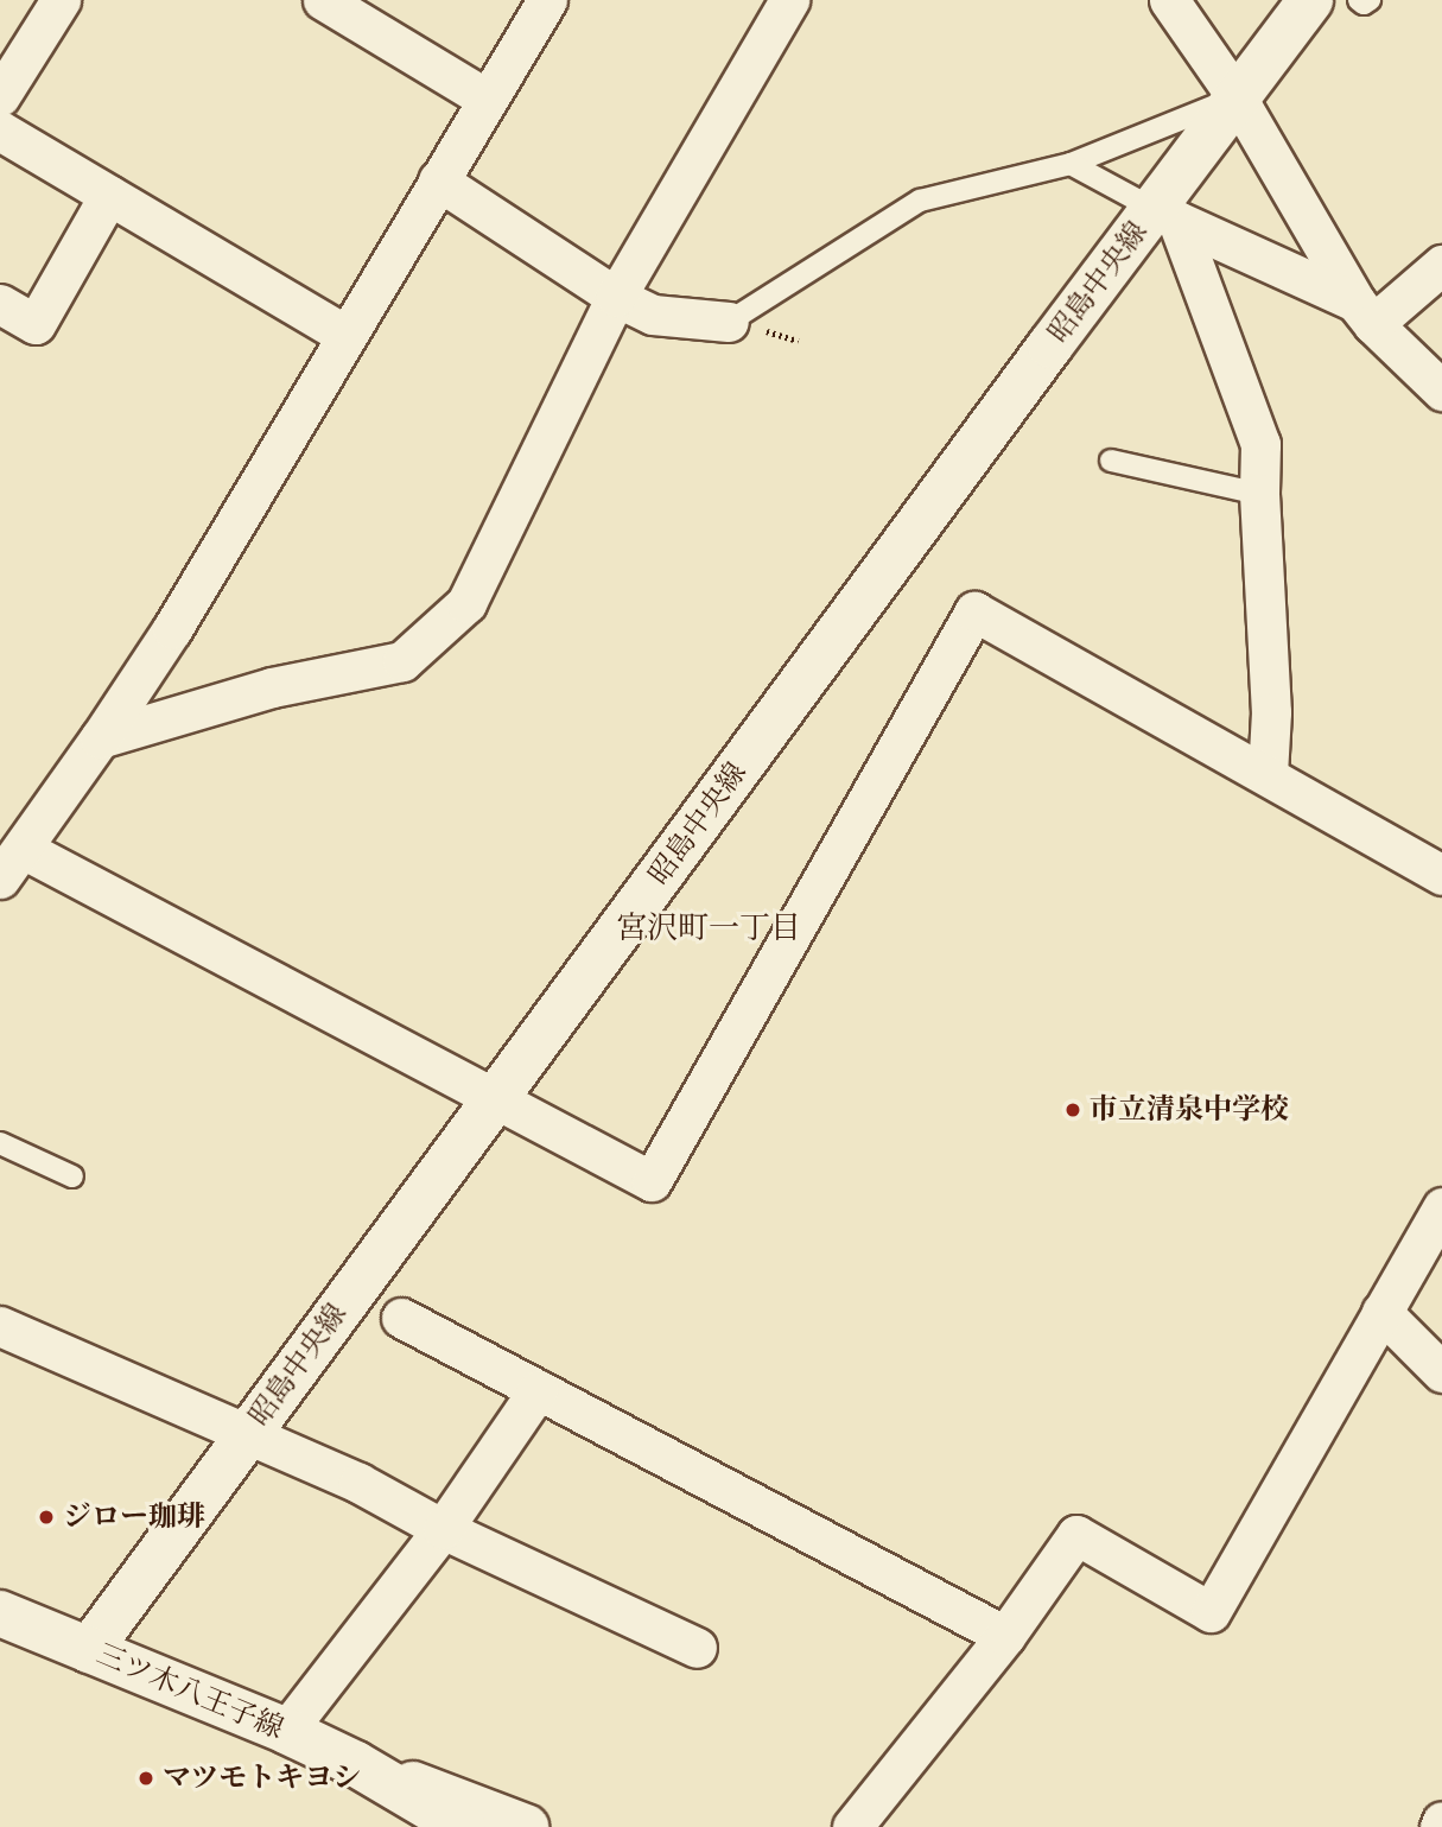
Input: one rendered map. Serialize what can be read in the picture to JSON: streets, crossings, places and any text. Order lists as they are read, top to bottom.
{
  "streets": {
    "street": ["昭島中央線", "三ツ木八王子線"]
  },
  "crossings": [
    ["昭島中央線", "三ツ木八王子線"]
  ],
  "districts": ["宮沢町一丁目"],
  "places": ["市立清泉中学校", "ジロー珈琲", "マツモトキヨシ"]
}
